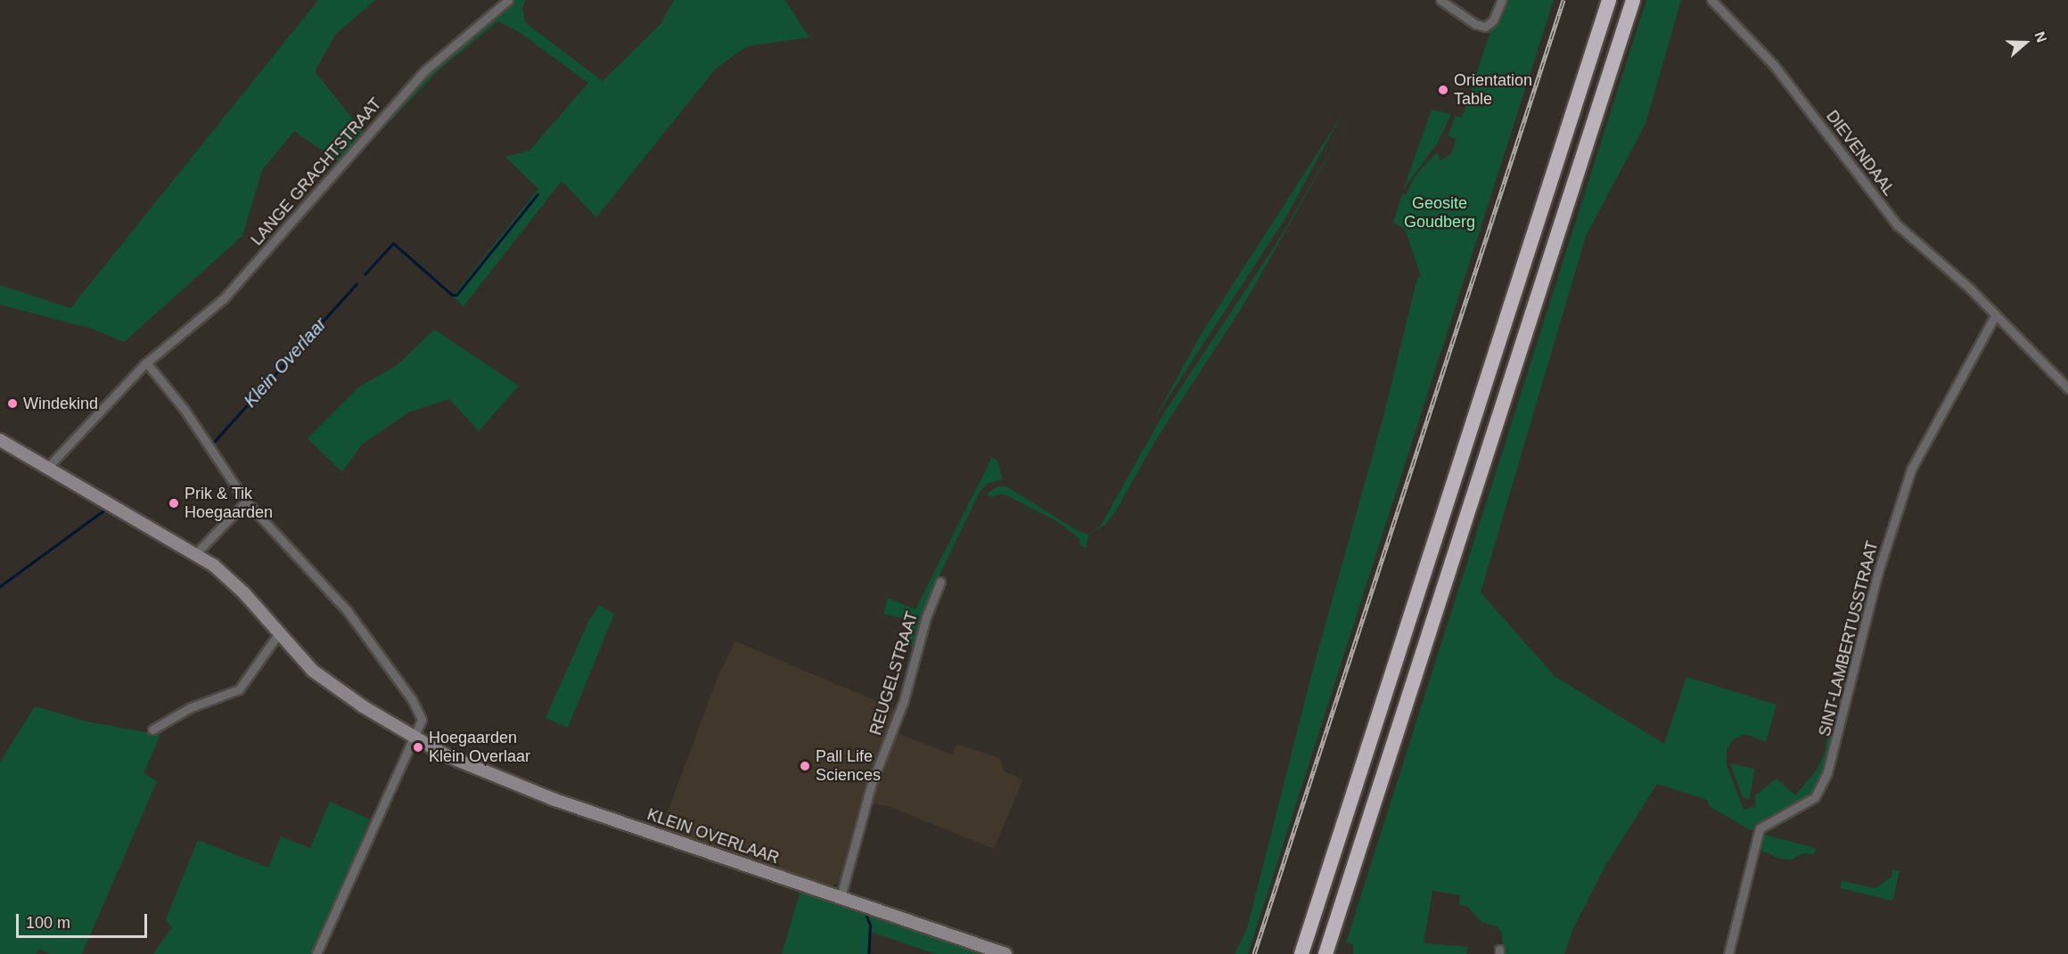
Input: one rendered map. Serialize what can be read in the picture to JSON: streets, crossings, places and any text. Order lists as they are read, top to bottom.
{
  "streets": {
    "main road": ["KLEIN OVERLAAR"],
    "street": [
      "DIEVENDAAL",
      "LANGE GRACHTSTRAAT",
      "SINT-LAMBERTUSSTRAAT",
      "REUGELSTRAAT"
    ]
  },
  "crossings": [
    ["DIEVENDAAL", "SINT-LAMBERTUSSTRAAT"],
    ["LANGE GRACHTSTRAAT", "KLEIN OVERLAAR"],
    ["REUGELSTRAAT", "KLEIN OVERLAAR"]
  ],
  "water": ["Klein Overlaar"],
  "parks": ["Geosite Goudberg"],
  "places": [
    "Orientation Table",
    "Windekind",
    "Prik & Tik Hoegaarden",
    "Hoegaarden Klein Overlaar",
    "Pall Life Sciences"
  ],
  "scale_bar": "100 m",
  "north": "right"
}
